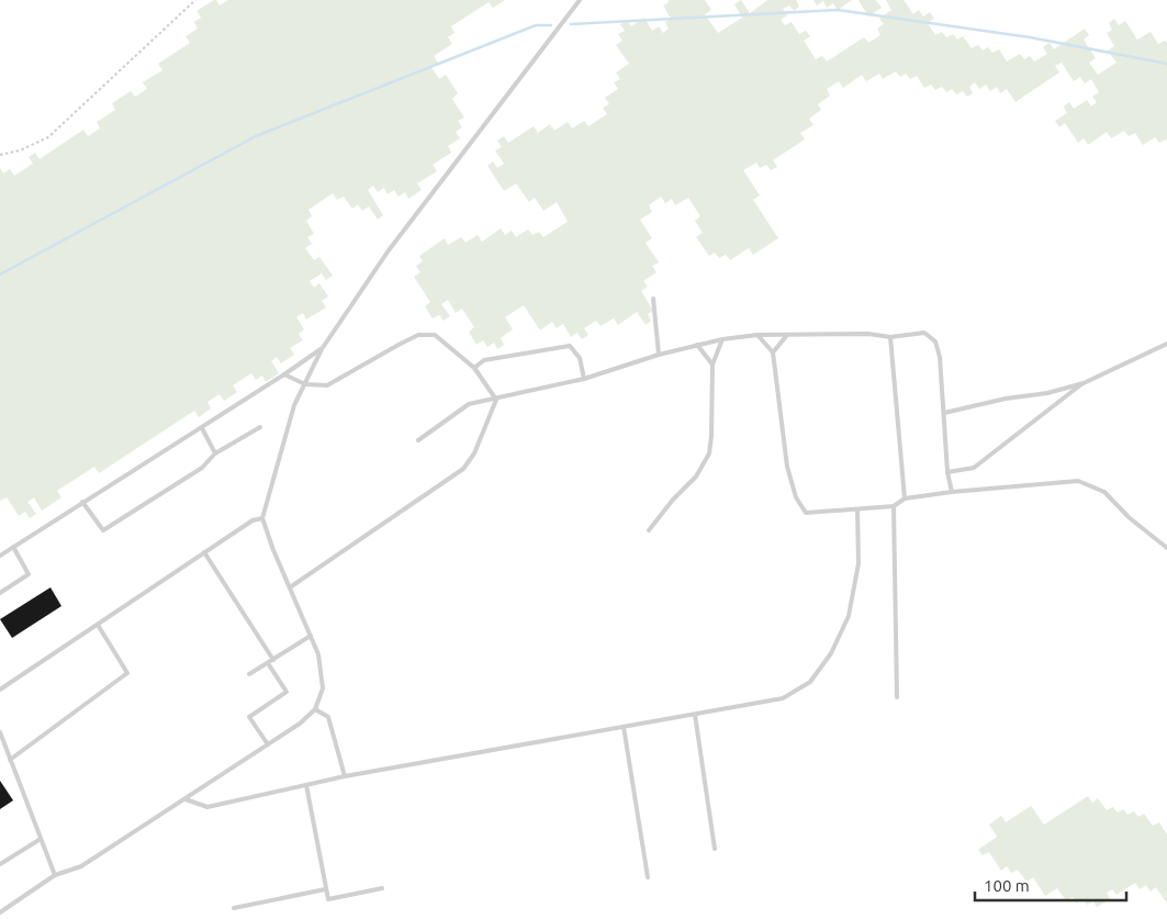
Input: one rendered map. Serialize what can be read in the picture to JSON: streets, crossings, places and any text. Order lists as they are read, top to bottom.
{
  "scale_bar": "100 m"
}
